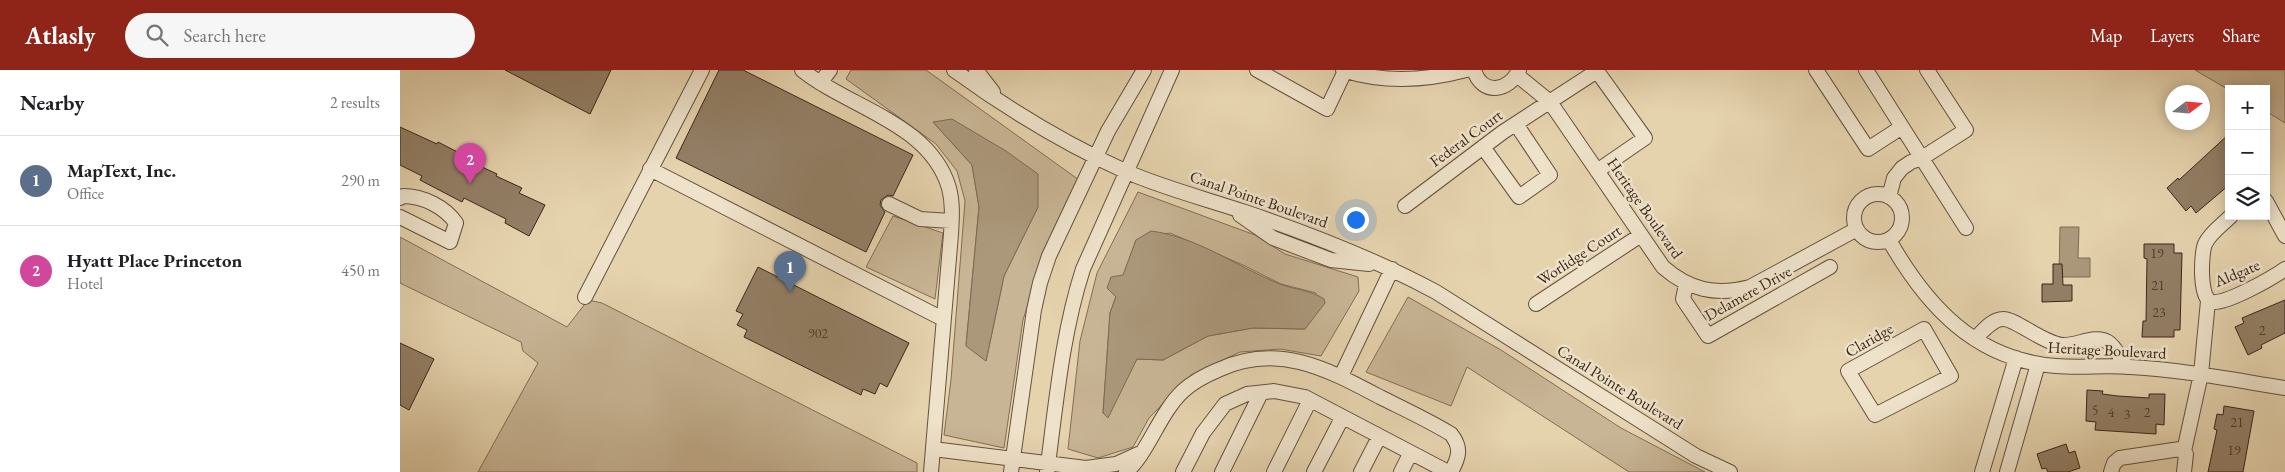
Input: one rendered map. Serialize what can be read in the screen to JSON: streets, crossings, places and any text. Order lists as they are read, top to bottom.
{
  "streets": {
    "street": [
      "Federal Court",
      "Canal Pointe Boulevard",
      "Heritage Boulevard",
      "Worlidge Court",
      "Aldgate",
      "Delamere Drive",
      "Claridge"
    ]
  },
  "crossings": [
    ["Federal Court", "Heritage Boulevard"],
    ["Heritage Boulevard", "Worlidge Court"],
    ["Heritage Boulevard", "Delamere Drive"]
  ],
  "house_numbers": [
    "19",
    "21",
    "23",
    "2",
    "902",
    "5",
    "4",
    "2",
    "3",
    "21",
    "19"
  ],
  "north": "right",
  "page": {
    "header": "Atlasly",
    "search": "Search here",
    "nav": ["Map", "Layers", "Share"],
    "heading": ["Nearby", "2 results"],
    "map_buttons": ["+", "−"],
    "list": [
      {
        "mark": "1",
        "name": "MapText, Inc.",
        "note": "Office",
        "value": "290 m"
      },
      {
        "mark": "2",
        "name": "Hyatt Place Princeton",
        "note": "Hotel",
        "value": "450 m"
      }
    ],
    "pins": ["2", "1"]
  }
}
